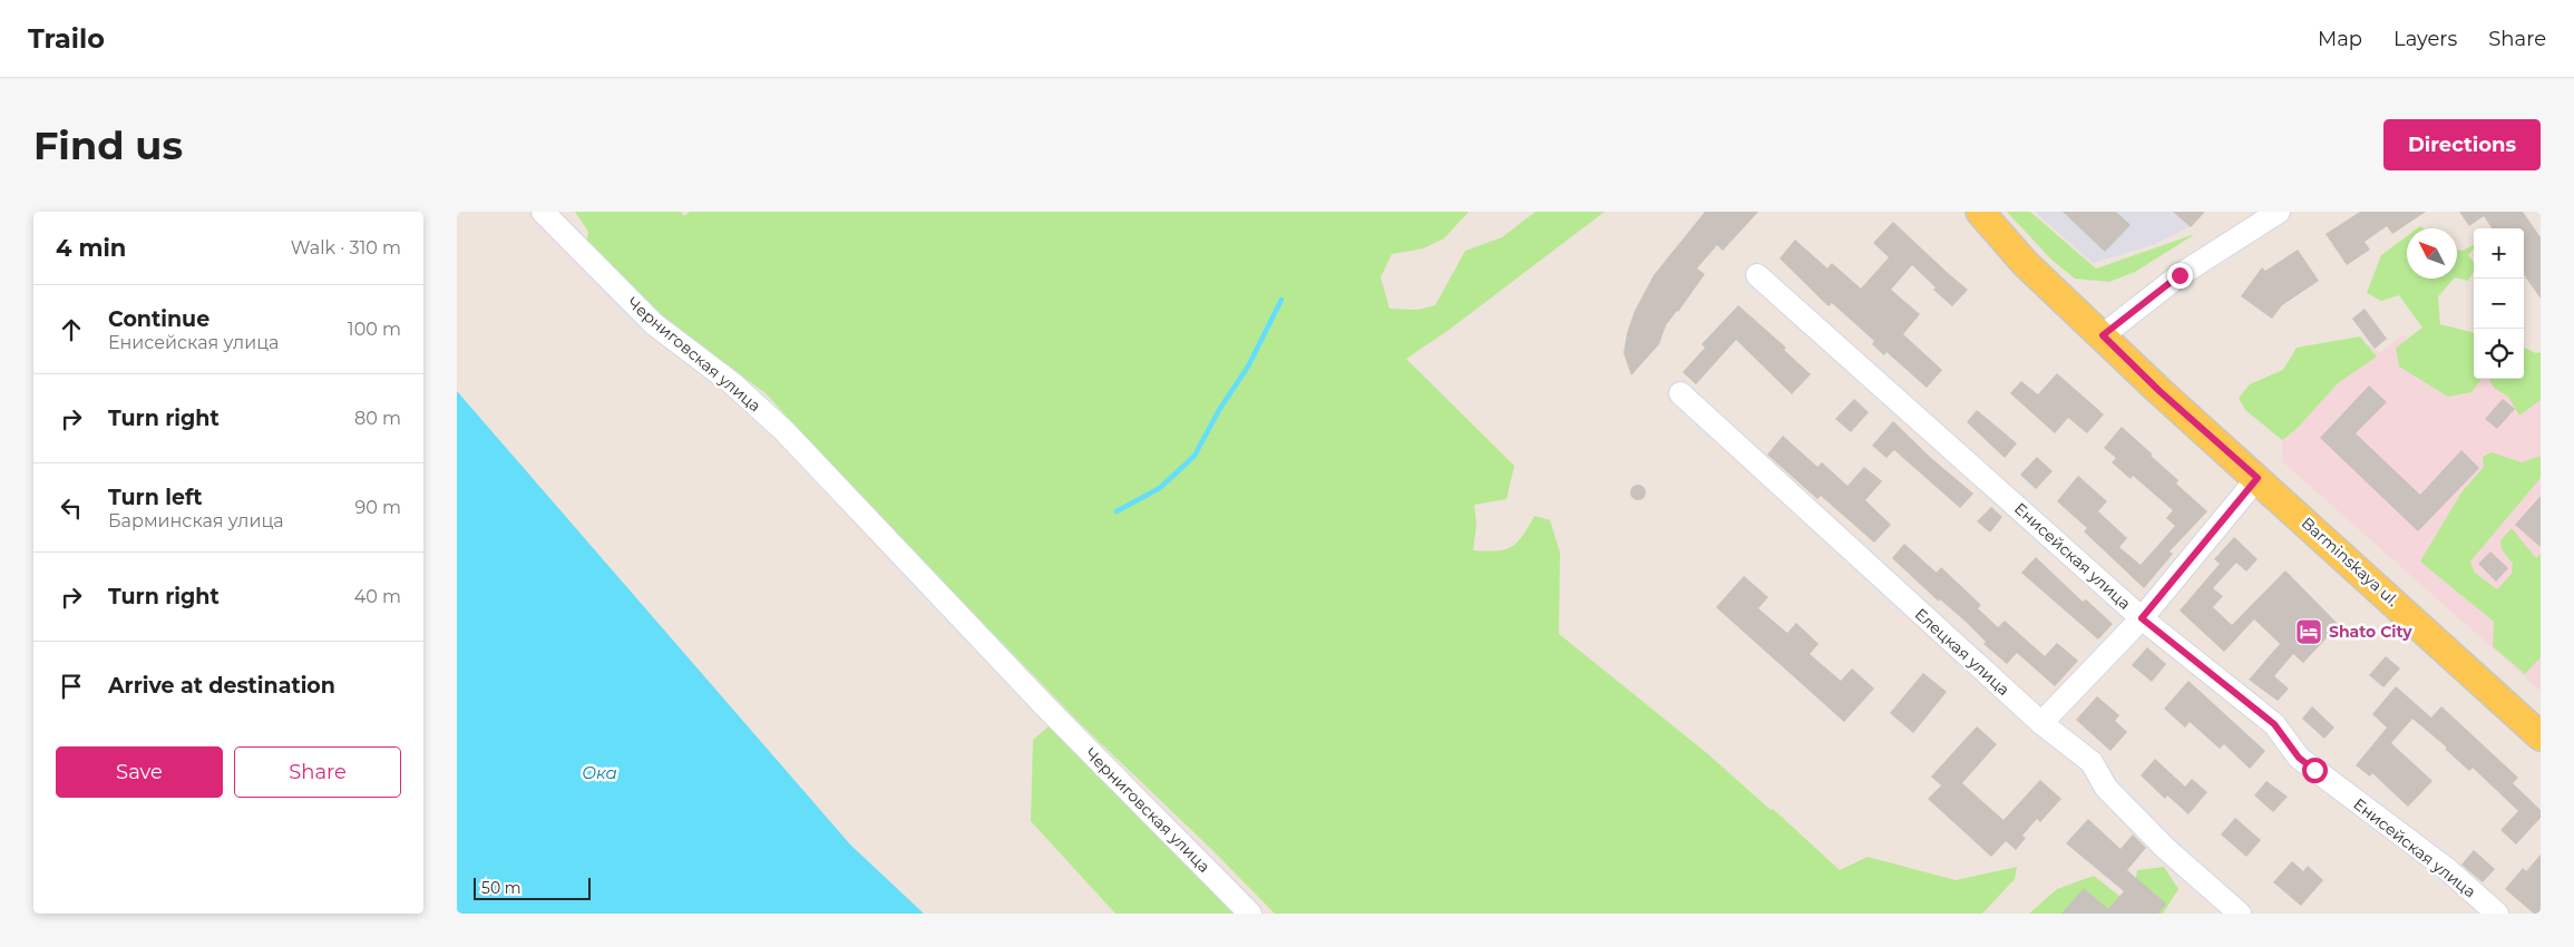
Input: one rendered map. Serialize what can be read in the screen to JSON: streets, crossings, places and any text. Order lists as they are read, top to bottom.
{
  "streets": {
    "main road": ["Barminskaya ul."],
    "street": ["Черниговская улица", "Енисейская улица", "Елецкая улица"]
  },
  "water": ["Ока"],
  "places": {
    "hotel": ["Shato City"]
  },
  "scale_bar": "50 m",
  "north": "top left",
  "page": {
    "header": "Trailo",
    "nav": ["Map", "Layers", "Share"],
    "buttons": [
      "Directions",
      ["Save", "Share"]
    ],
    "title": "Find us",
    "heading": ["4 min", "Walk · 310 m"],
    "map_buttons": ["+", "−"],
    "list": [
      ["Continue", "Енисейская улица", "100 m"],
      ["Turn right", "80 m"],
      ["Turn left", "Барминская улица", "90 m"],
      ["Turn right", "40 m"],
      "Arrive at destination"
    ],
    "scale": "50 m"
  }
}
